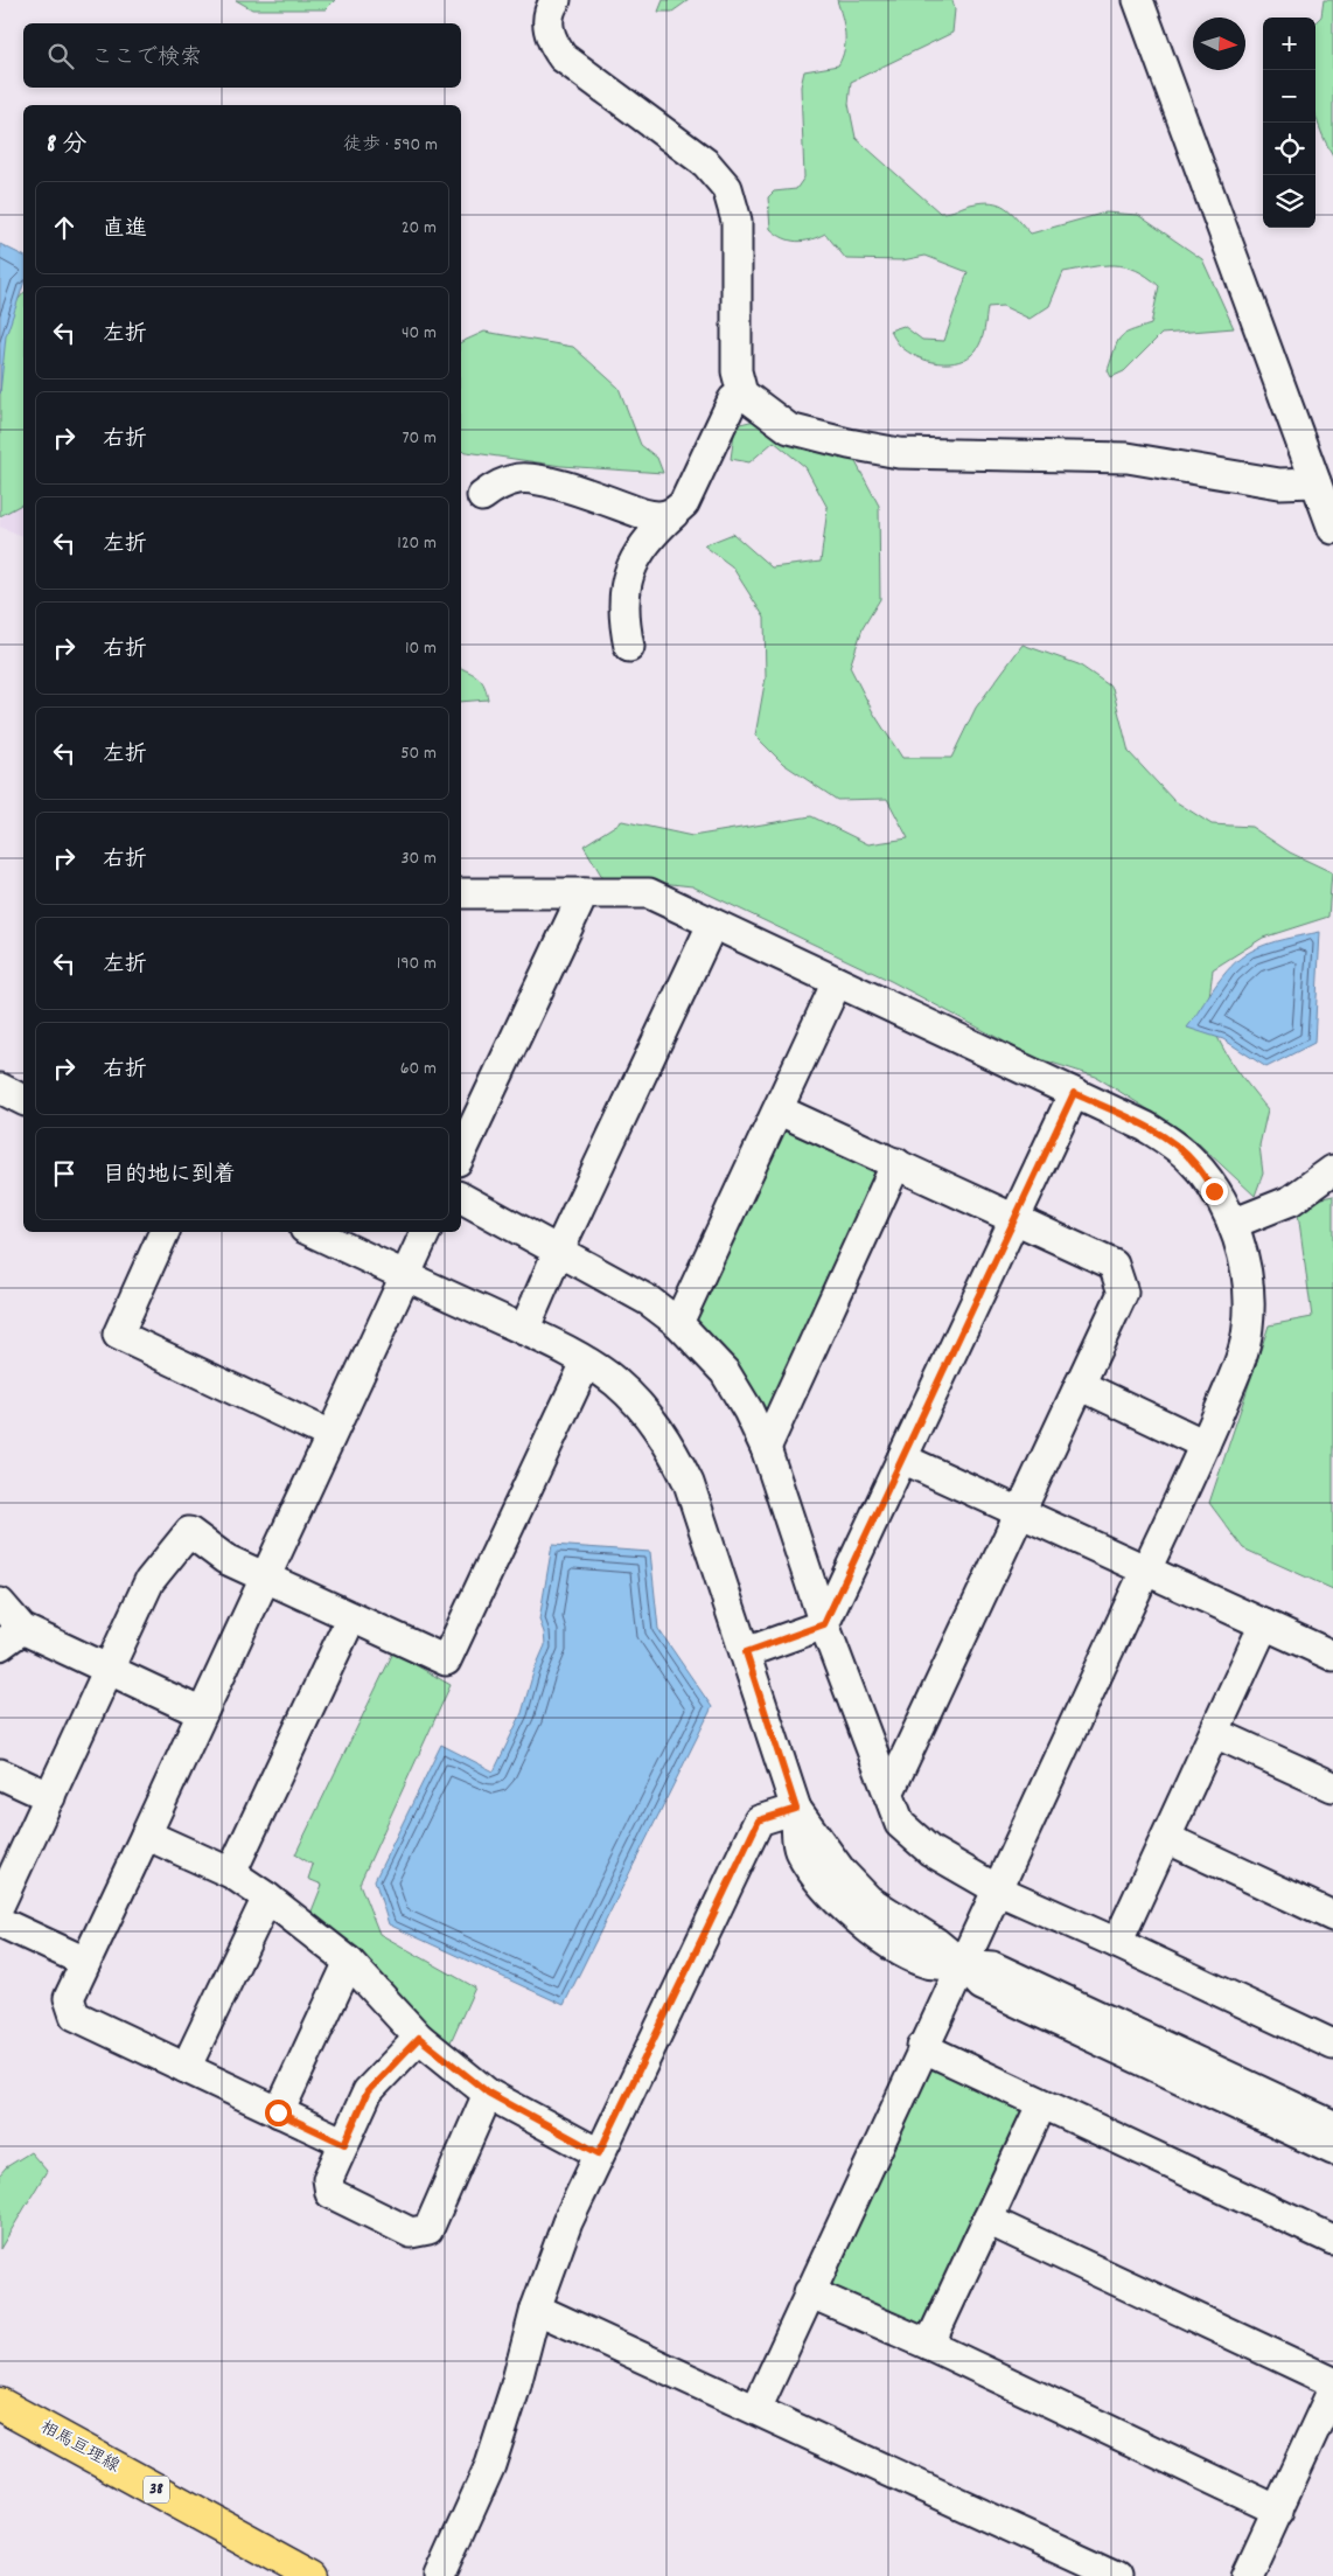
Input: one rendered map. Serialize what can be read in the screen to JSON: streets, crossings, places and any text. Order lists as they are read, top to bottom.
{
  "streets": {
    "main road": ["相馬亘理線", "38"]
  },
  "north": "right",
  "page": {
    "map_buttons": ["+", "−"],
    "search": "ここで検索",
    "heading": ["8 分", "徒歩 · 590 m"],
    "list": [
      ["直進", "20 m"],
      ["左折", "40 m"],
      ["右折", "70 m"],
      ["左折", "120 m"],
      ["右折", "10 m"],
      ["左折", "50 m"],
      ["右折", "30 m"],
      ["左折", "190 m"],
      ["右折", "60 m"],
      "目的地に到着"
    ]
  }
}
